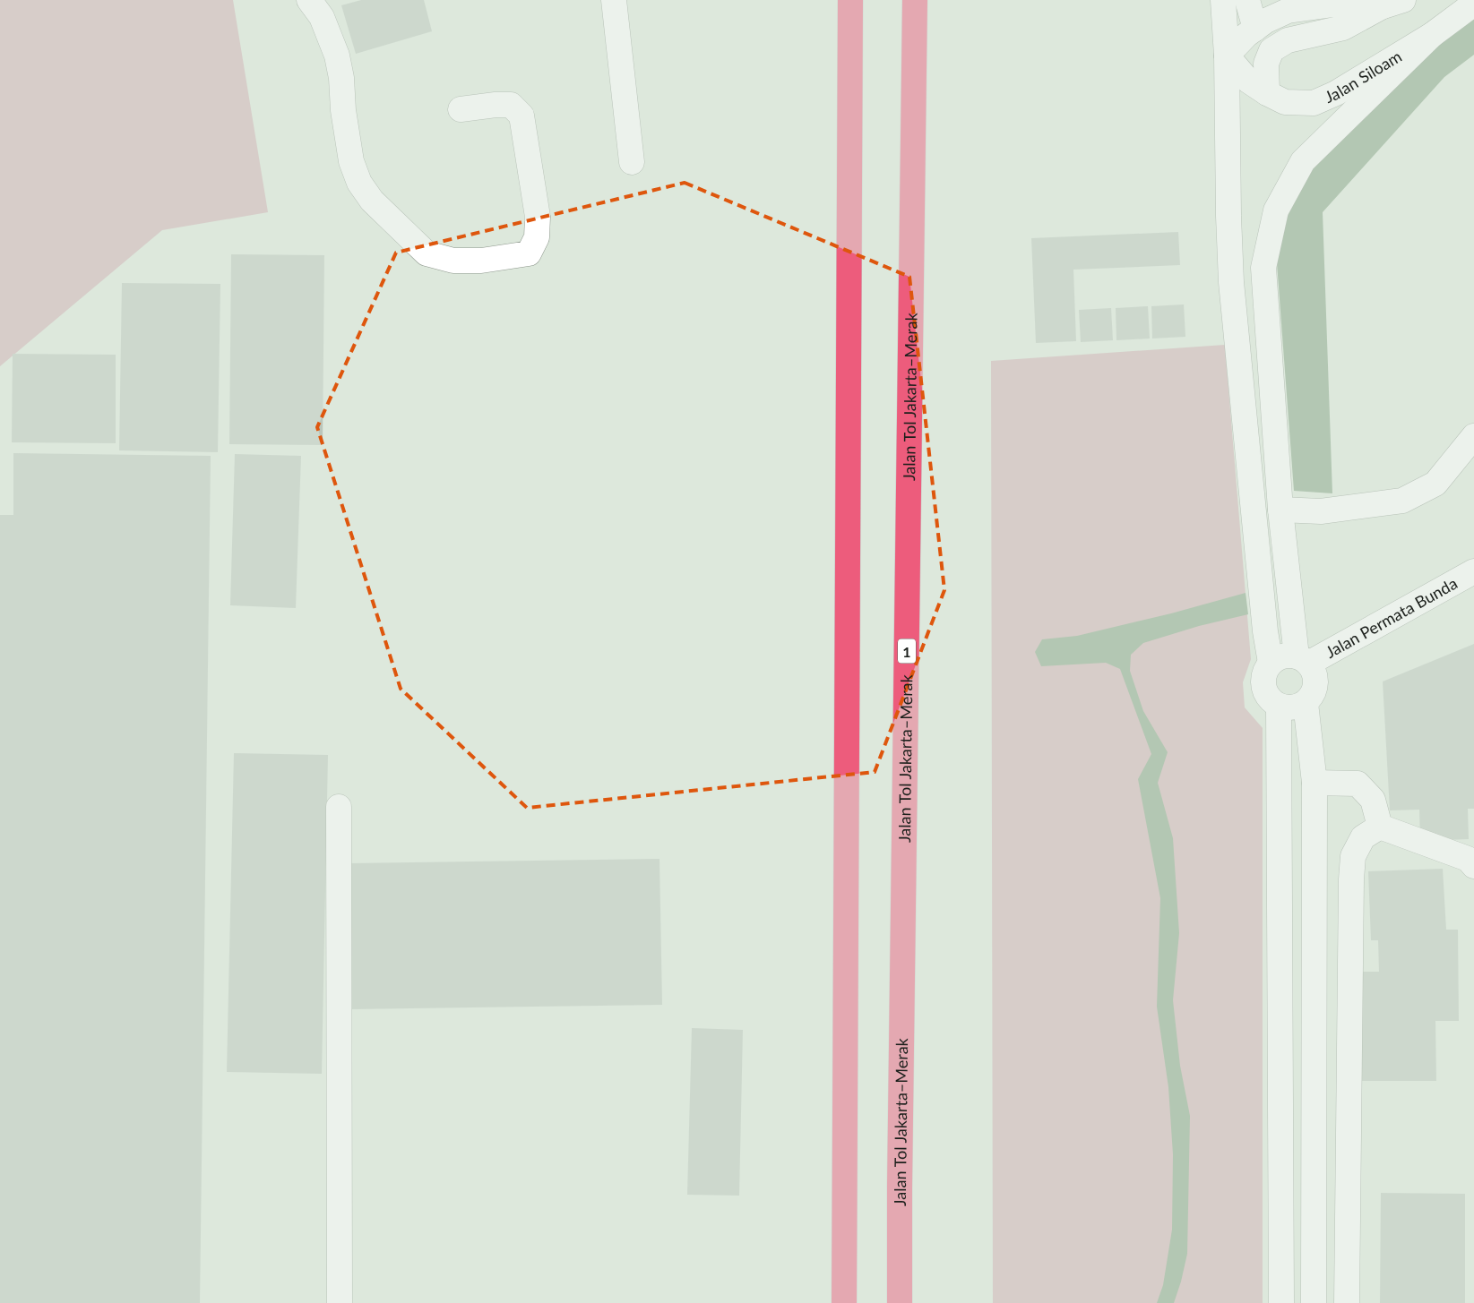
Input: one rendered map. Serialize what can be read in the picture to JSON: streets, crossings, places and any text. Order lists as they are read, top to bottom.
{
  "streets": {
    "highway": ["Jalan Tol Jakarta–Merak", "1"],
    "street": ["Jalan Siloam", "Jalan Permata Bunda"]
  }
}
